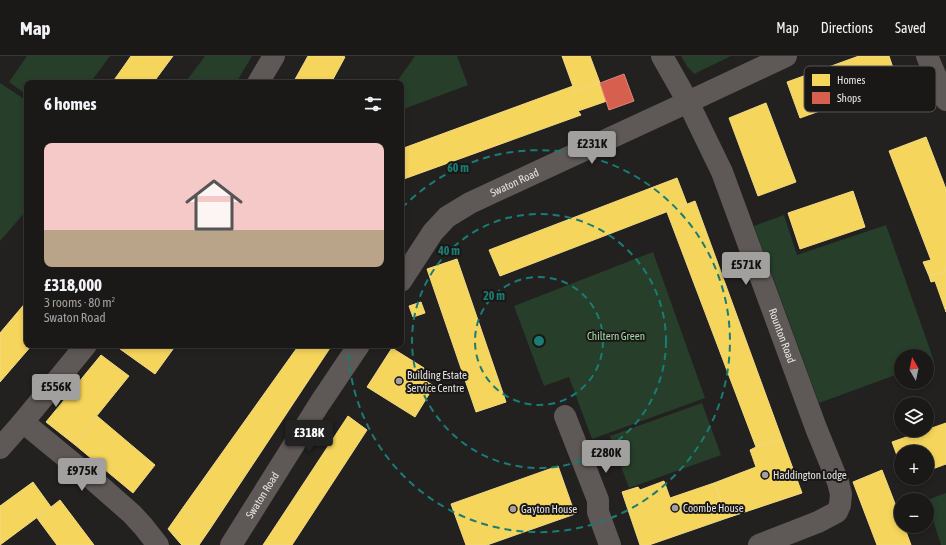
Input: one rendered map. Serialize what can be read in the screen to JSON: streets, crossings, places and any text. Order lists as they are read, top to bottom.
{
  "streets": {
    "street": ["Swaton Road", "Rounton Road"]
  },
  "crossings": [
    ["Swaton Road", "Rounton Road"]
  ],
  "parks": ["Chiltern Green"],
  "places": [
    "Building Estate Service Centre",
    "Haddington Lodge",
    "Coombe House",
    "Gayton House"
  ],
  "legend": ["Homes", "Shops"],
  "north": "top",
  "page": {
    "header": "Map",
    "nav": ["Map", "Directions", "Saved"],
    "heading": "6 homes",
    "list": [
      {
        "name": "£318,000",
        "note": "3 rooms · 80 m² · Swaton Road"
      }
    ],
    "price": [
      "£231K",
      "£571K",
      "£556K",
      "£318K",
      "£280K",
      "£975K"
    ],
    "map_buttons": ["+", "−"]
  },
  "rings": ["60 m", "40 m", "20 m"]
}
